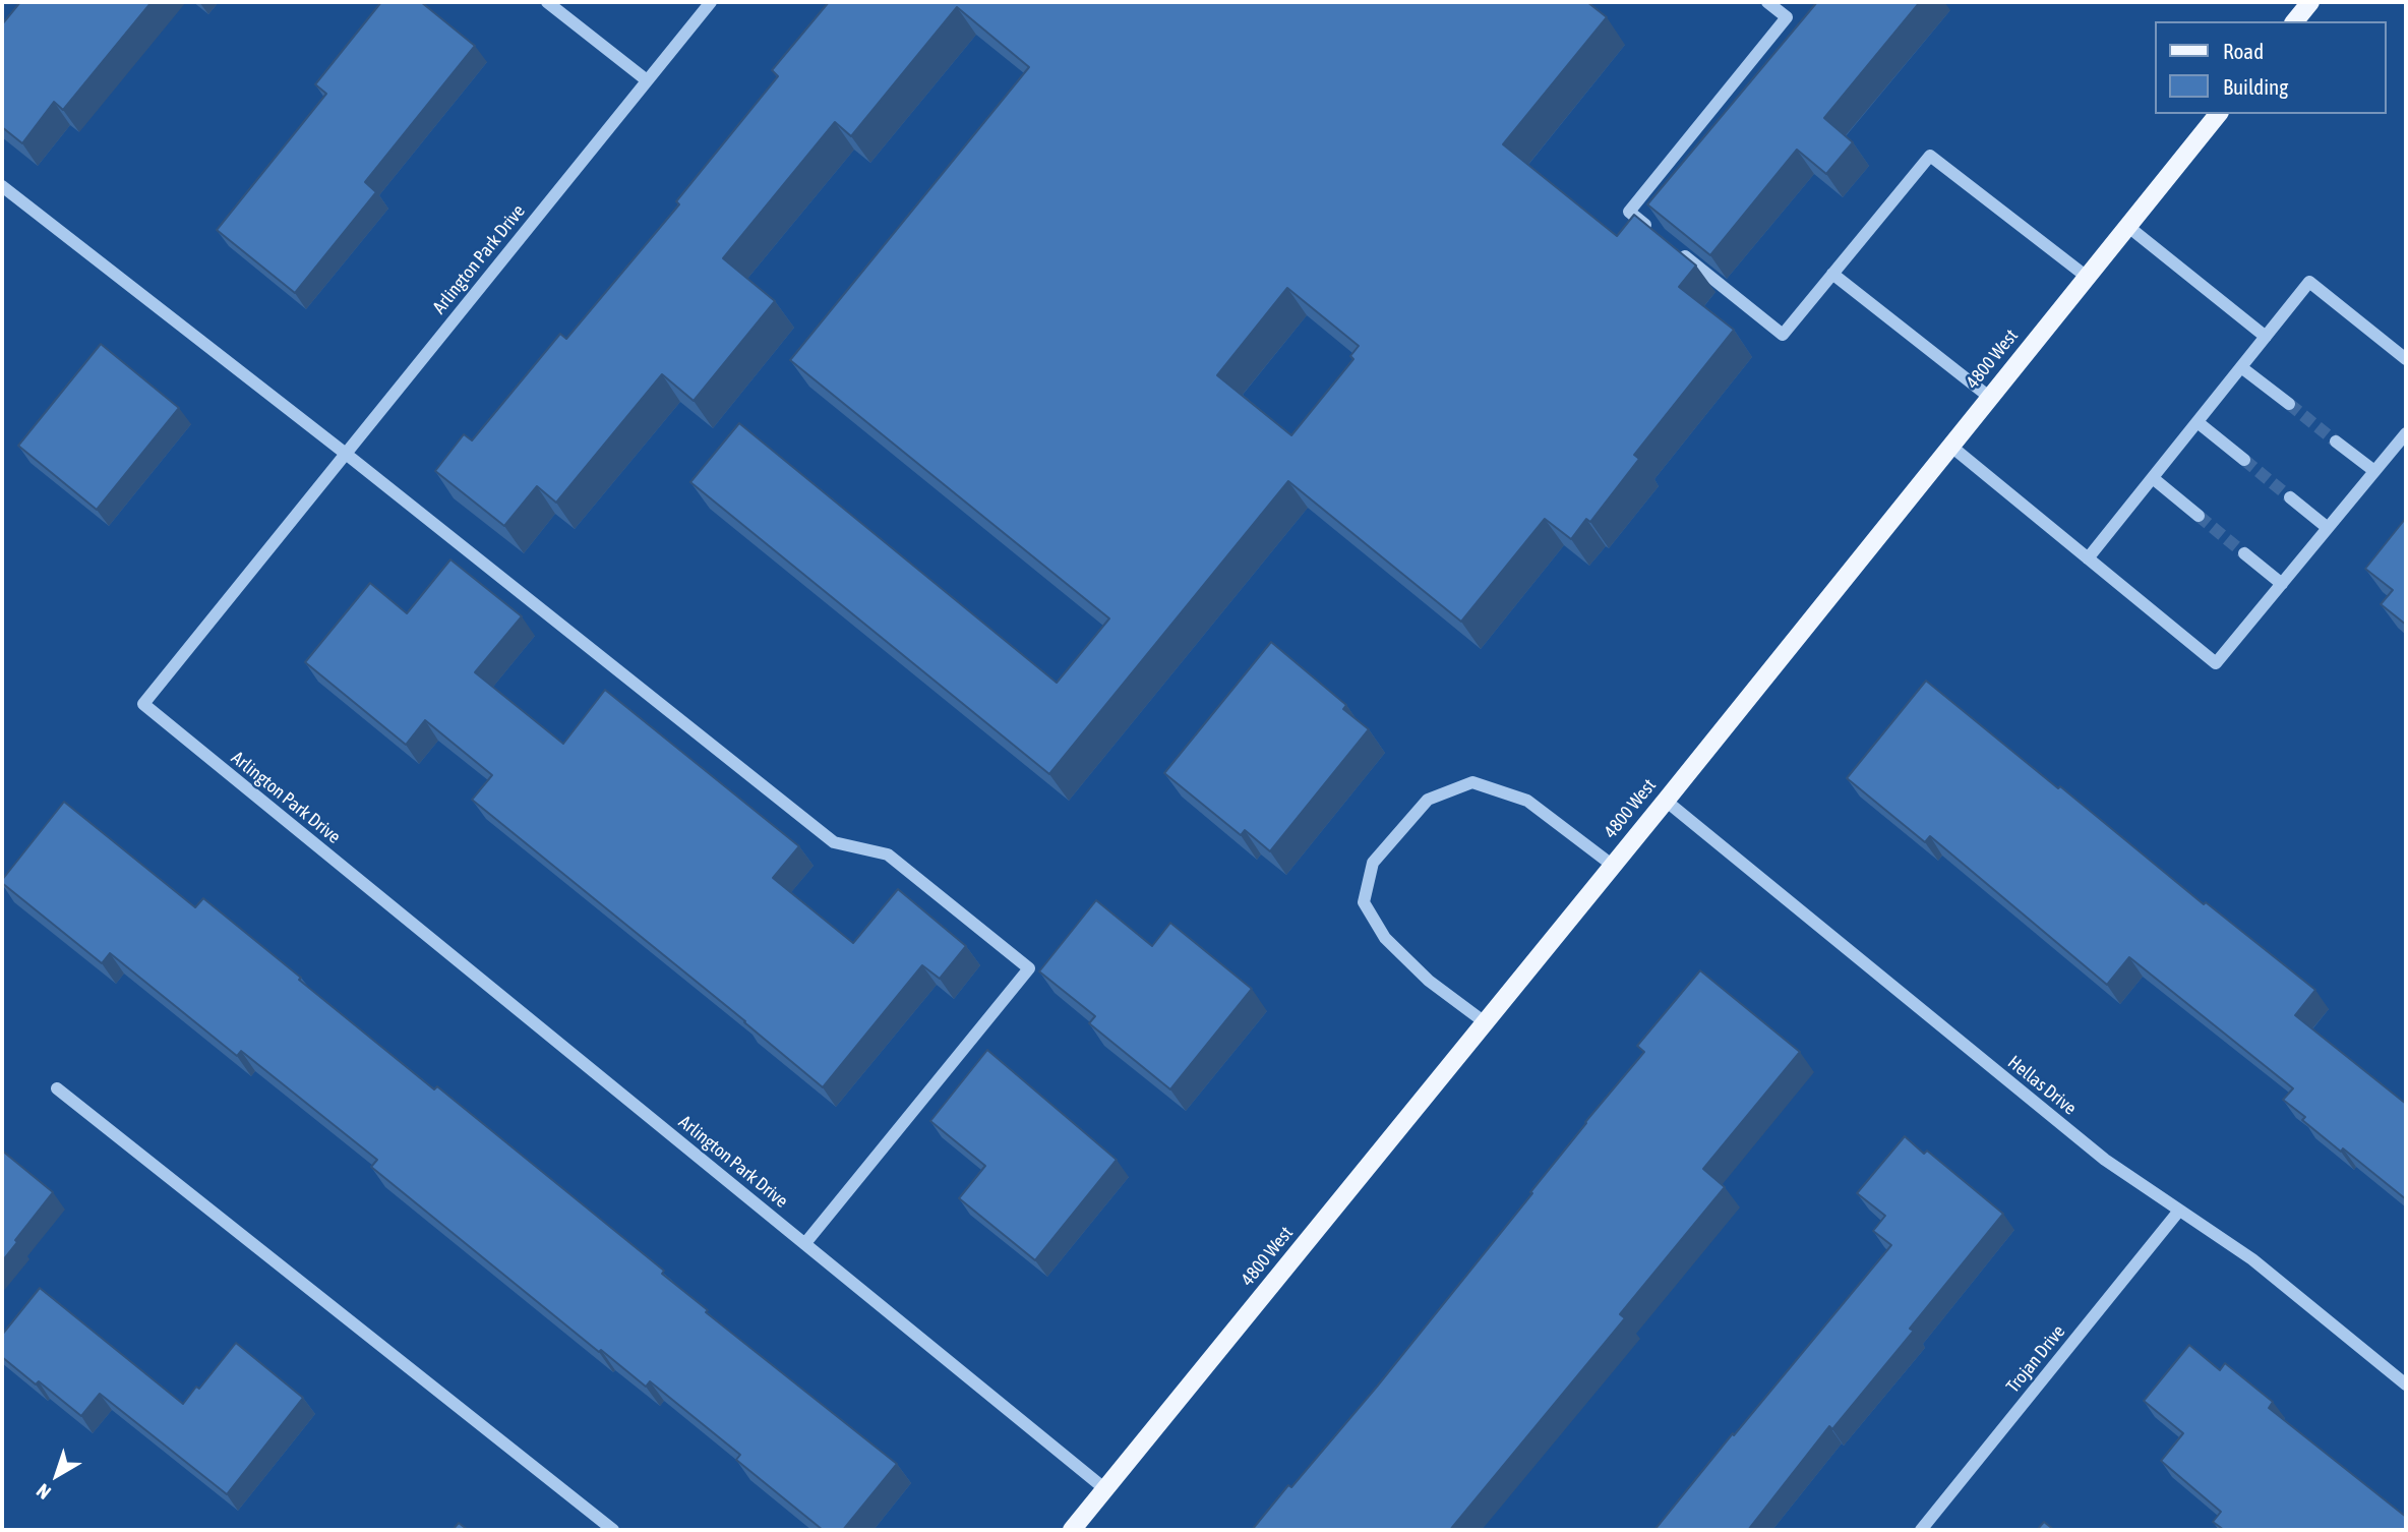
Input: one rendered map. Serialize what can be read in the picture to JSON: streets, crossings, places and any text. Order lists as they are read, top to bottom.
{
  "streets": {
    "main road": ["4800 West"],
    "street": ["Arlington Park Drive", "Hellas Drive", "Trojan Drive"]
  },
  "crossings": [
    ["Arlington Park Drive", "4800 West"],
    ["4800 West", "Hellas Drive"],
    ["Hellas Drive", "Trojan Drive"]
  ],
  "legend": ["Road", "Building"],
  "north": "bottom left"
}
